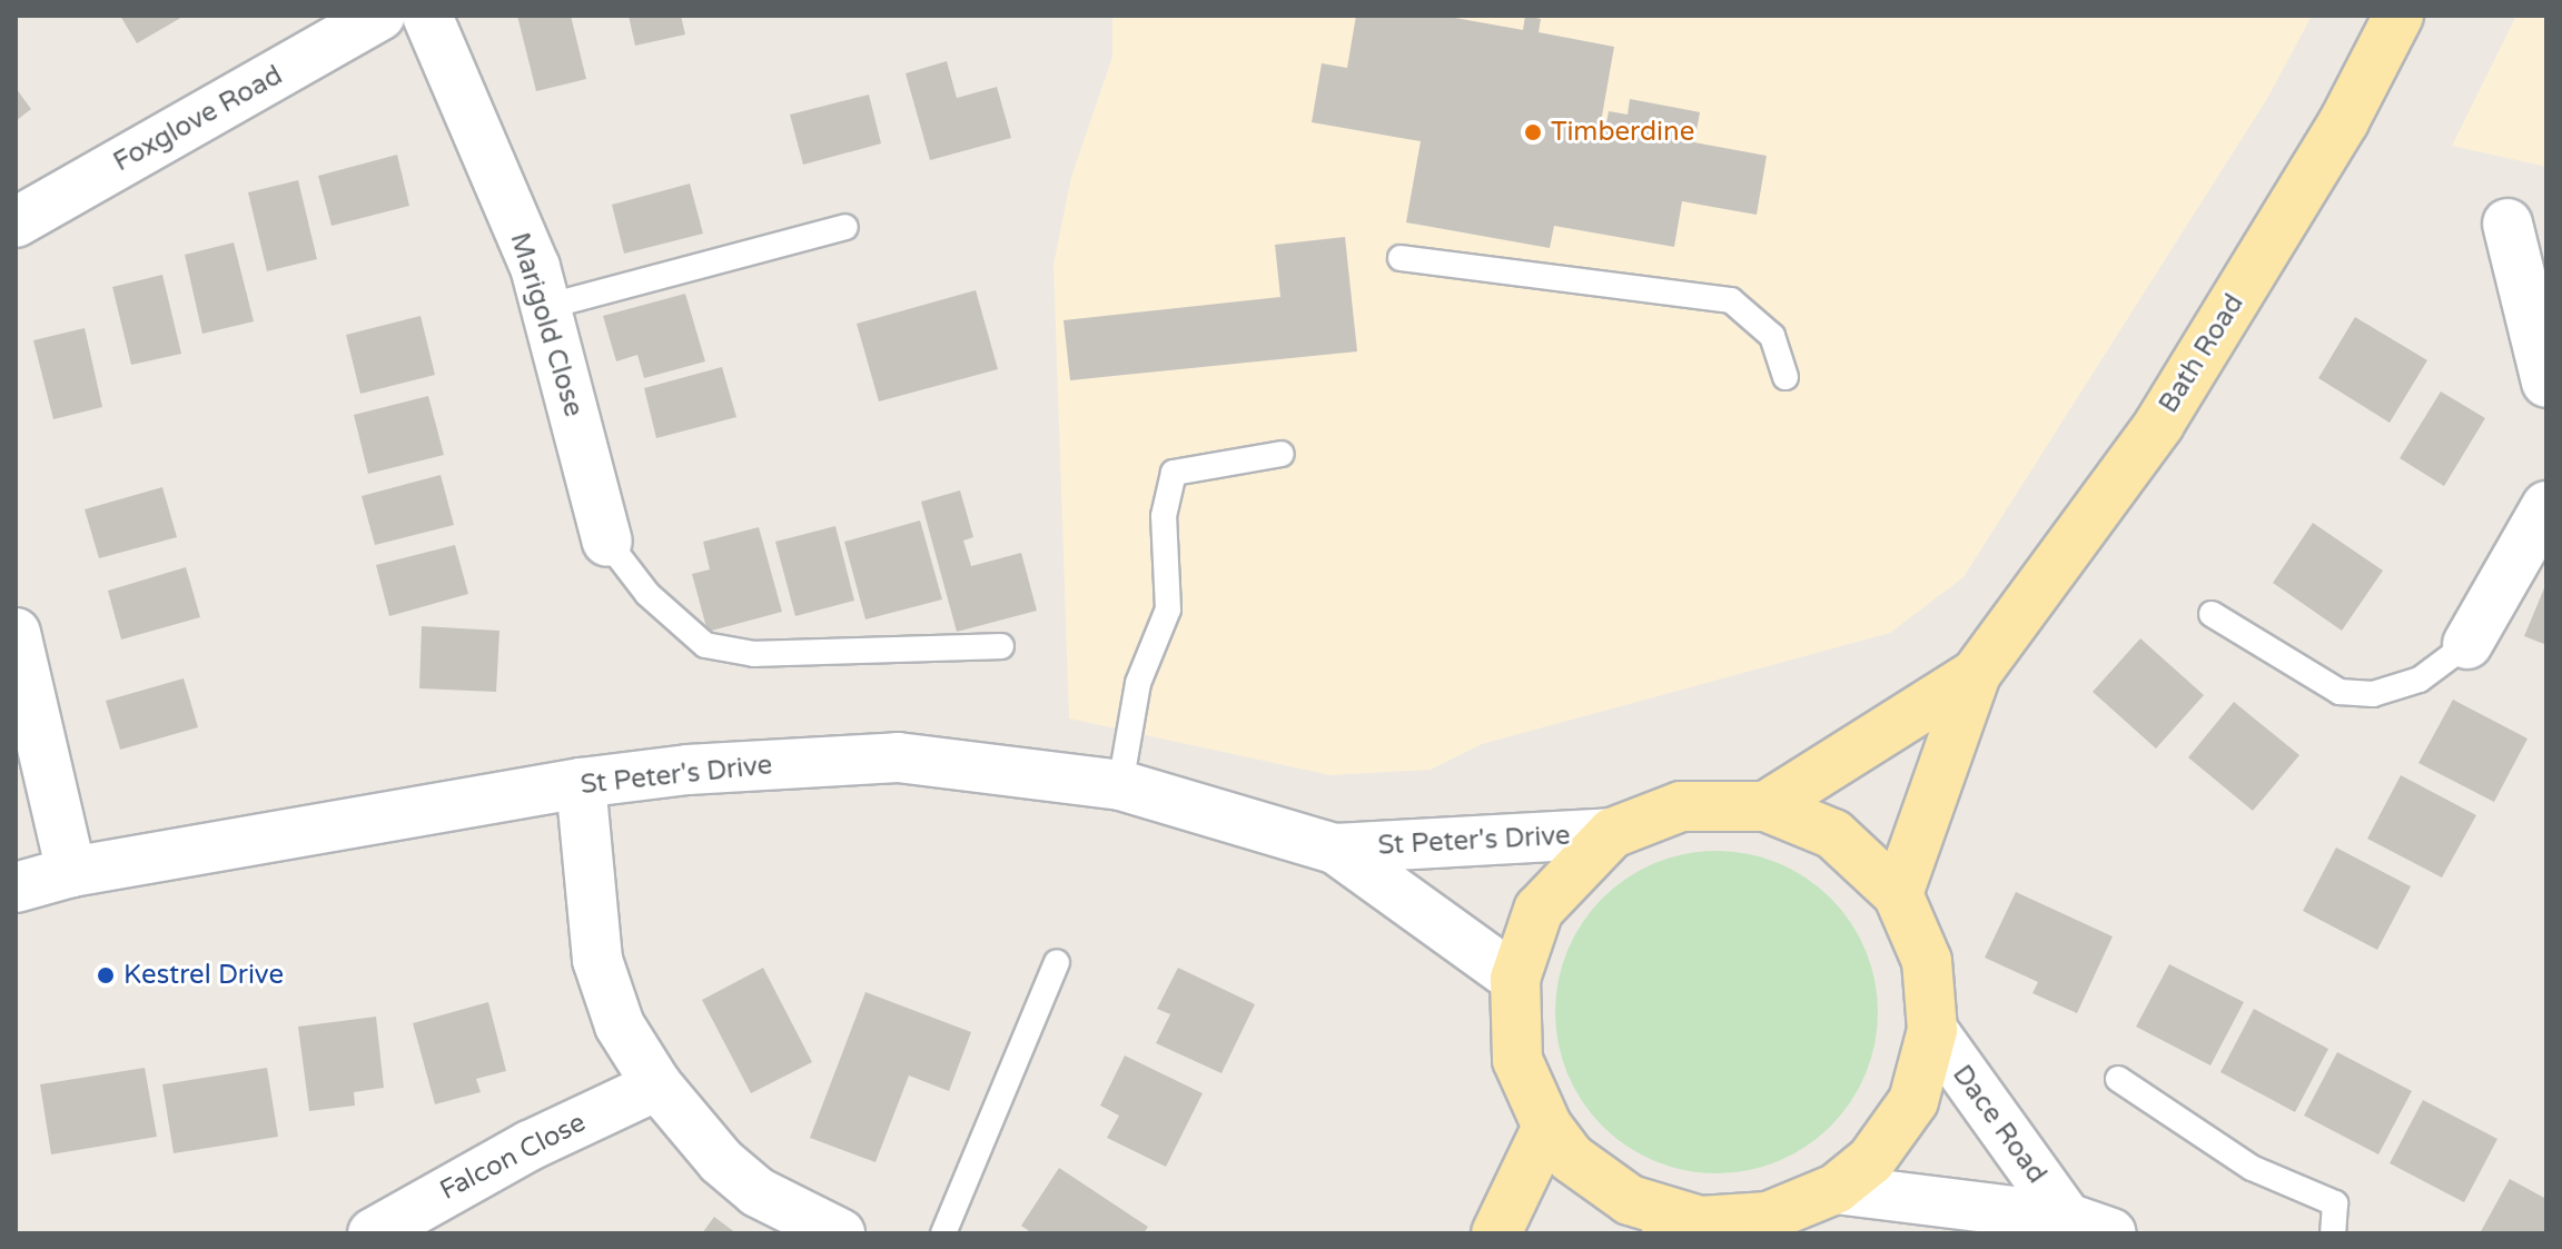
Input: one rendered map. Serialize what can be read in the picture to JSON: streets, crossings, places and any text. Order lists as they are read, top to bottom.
{
  "streets": {
    "main road": ["Bath Road"],
    "street": [
      "Foxglove Road",
      "Marigold Close",
      "St Peter's Drive",
      "Dace Road",
      "Falcon Close"
    ]
  },
  "places": ["Timberdine", "Kestrel Drive"]
}
